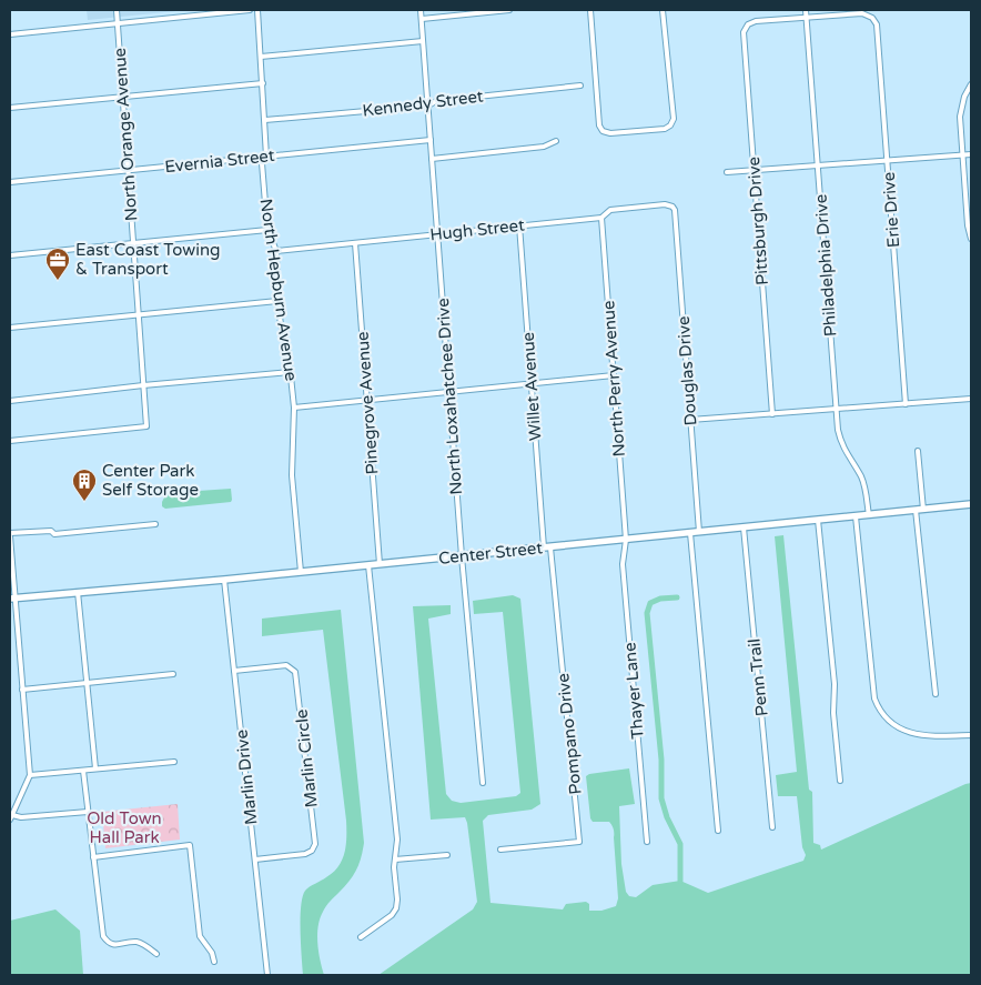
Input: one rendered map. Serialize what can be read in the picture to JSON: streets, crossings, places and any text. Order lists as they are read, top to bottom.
{
  "streets": {
    "street": [
      "Kennedy Street",
      "North Orange Avenue",
      "Evernia Street",
      "Erie Drive",
      "Pittsburgh Drive",
      "Hugh Street",
      "Philadelphia Drive",
      "North Hepburn Avenue",
      "Douglas Drive",
      "North Perry Avenue",
      "Willet Avenue",
      "North Loxahatchee Drive",
      "Pinegrove Avenue",
      "Center Street",
      "Penn Trail",
      "Thayer Lane",
      "Pompano Drive",
      "Marlin Circle",
      "Marlin Drive"
    ]
  },
  "crossings": [
    ["Kennedy Street", "North Hepburn Avenue"],
    ["Kennedy Street", "North Loxahatchee Drive"],
    ["North Orange Avenue", "Evernia Street"],
    ["Evernia Street", "North Hepburn Avenue"],
    ["Evernia Street", "North Loxahatchee Drive"],
    ["Erie Drive", "Pittsburgh Drive"],
    ["Erie Drive", "Philadelphia Drive"],
    ["Pittsburgh Drive", "Philadelphia Drive"],
    ["Hugh Street", "North Hepburn Avenue"],
    ["Hugh Street", "Douglas Drive"],
    ["Hugh Street", "North Perry Avenue"],
    ["Hugh Street", "Willet Avenue"],
    ["Hugh Street", "North Loxahatchee Drive"],
    ["Hugh Street", "Pinegrove Avenue"],
    ["Philadelphia Drive", "Center Street"],
    ["North Hepburn Avenue", "Center Street"],
    ["Douglas Drive", "Center Street"],
    ["North Perry Avenue", "Center Street"],
    ["North Perry Avenue", "Thayer Lane"],
    ["Willet Avenue", "Center Street"],
    ["Willet Avenue", "Pompano Drive"],
    ["North Loxahatchee Drive", "Center Street"],
    ["Pinegrove Avenue", "Center Street"],
    ["Center Street", "Penn Trail"],
    ["Center Street", "Thayer Lane"],
    ["Center Street", "Pompano Drive"],
    ["Center Street", "Marlin Drive"],
    ["Marlin Circle", "Marlin Drive"]
  ],
  "parks": ["Old Town Hall Park"],
  "places": {
    "office": ["East Coast Towing & Transport"],
    "building": ["Center Park Self Storage"]
  }
}
